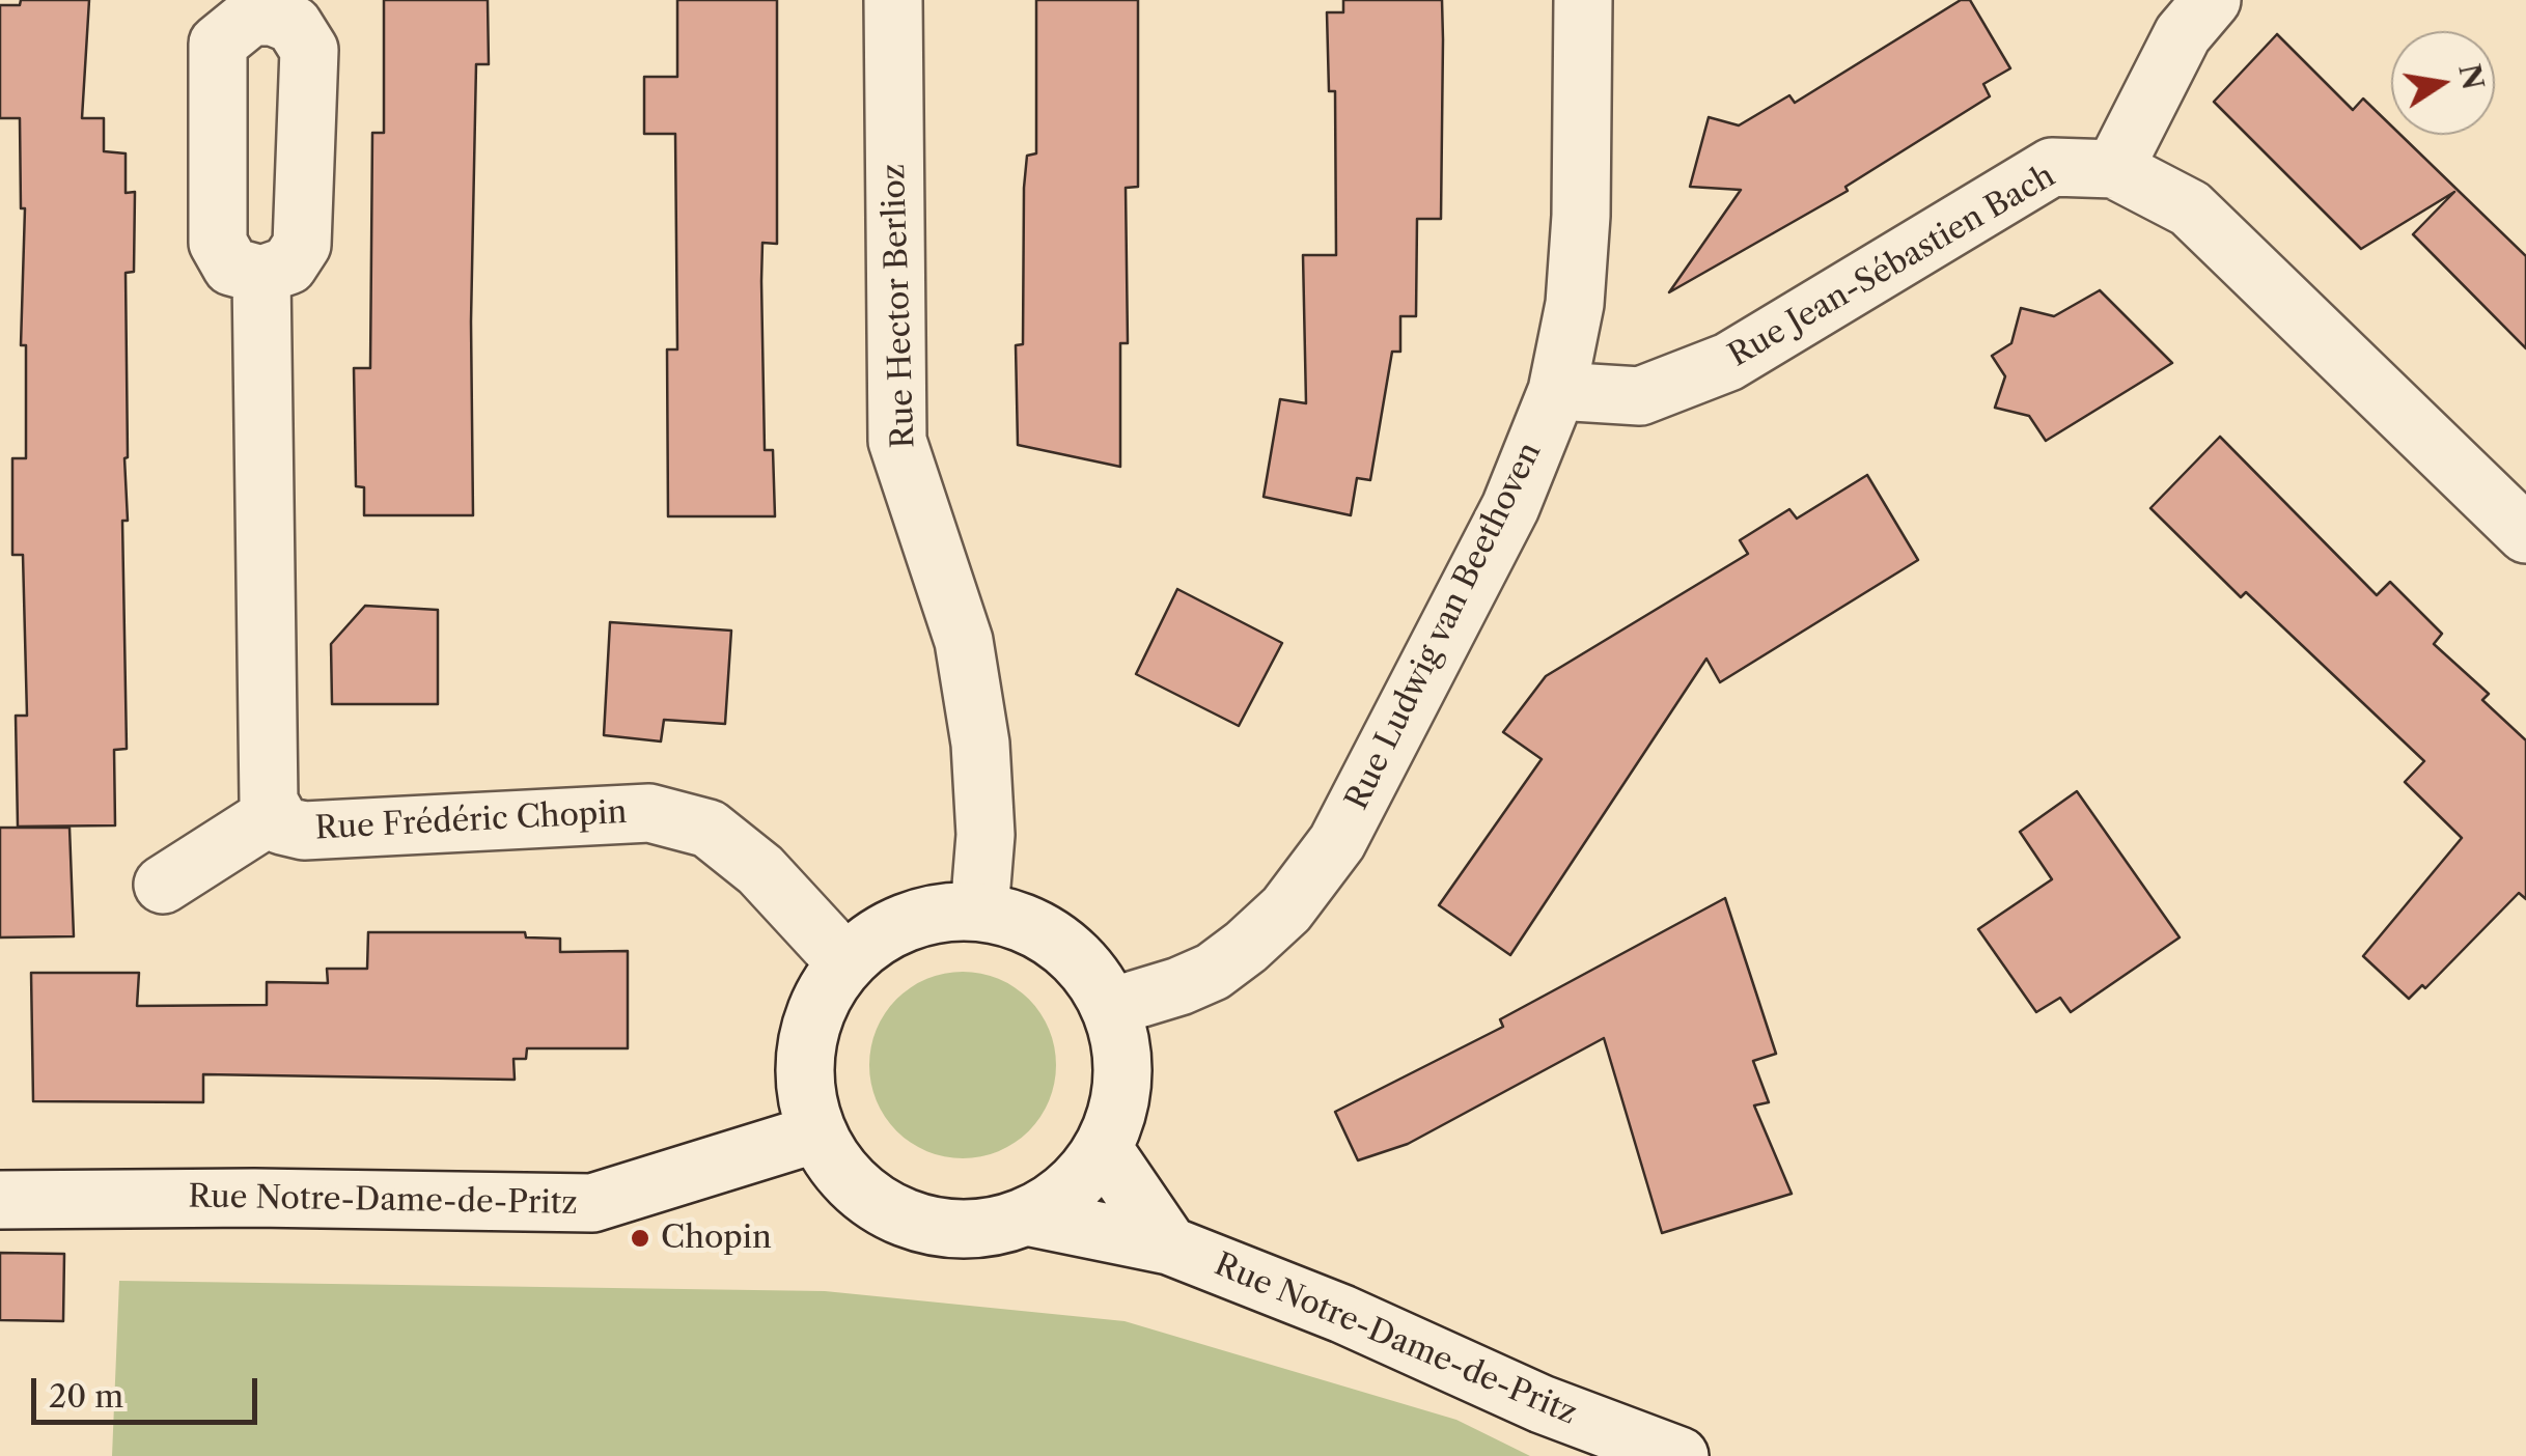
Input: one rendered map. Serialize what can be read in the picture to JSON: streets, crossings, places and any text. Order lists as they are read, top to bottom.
{
  "streets": {
    "street": [
      "Rue Jean-Sébastien Bach",
      "Rue Hector Berlioz",
      "Rue Ludwig van Beethoven",
      "Rue Frédéric Chopin",
      "Rue Notre-Dame-de-Pritz"
    ]
  },
  "crossings": [
    ["Rue Jean-Sébastien Bach", "Rue Ludwig van Beethoven"],
    ["Rue Hector Berlioz", "Rue Ludwig van Beethoven"],
    ["Rue Hector Berlioz", "Rue Frédéric Chopin"],
    ["Rue Hector Berlioz", "Rue Notre-Dame-de-Pritz"],
    ["Rue Ludwig van Beethoven", "Rue Frédéric Chopin"],
    ["Rue Ludwig van Beethoven", "Rue Notre-Dame-de-Pritz"],
    ["Rue Frédéric Chopin", "Rue Notre-Dame-de-Pritz"]
  ],
  "places": ["Chopin"],
  "scale_bar": "20 m",
  "north": "right"
}
